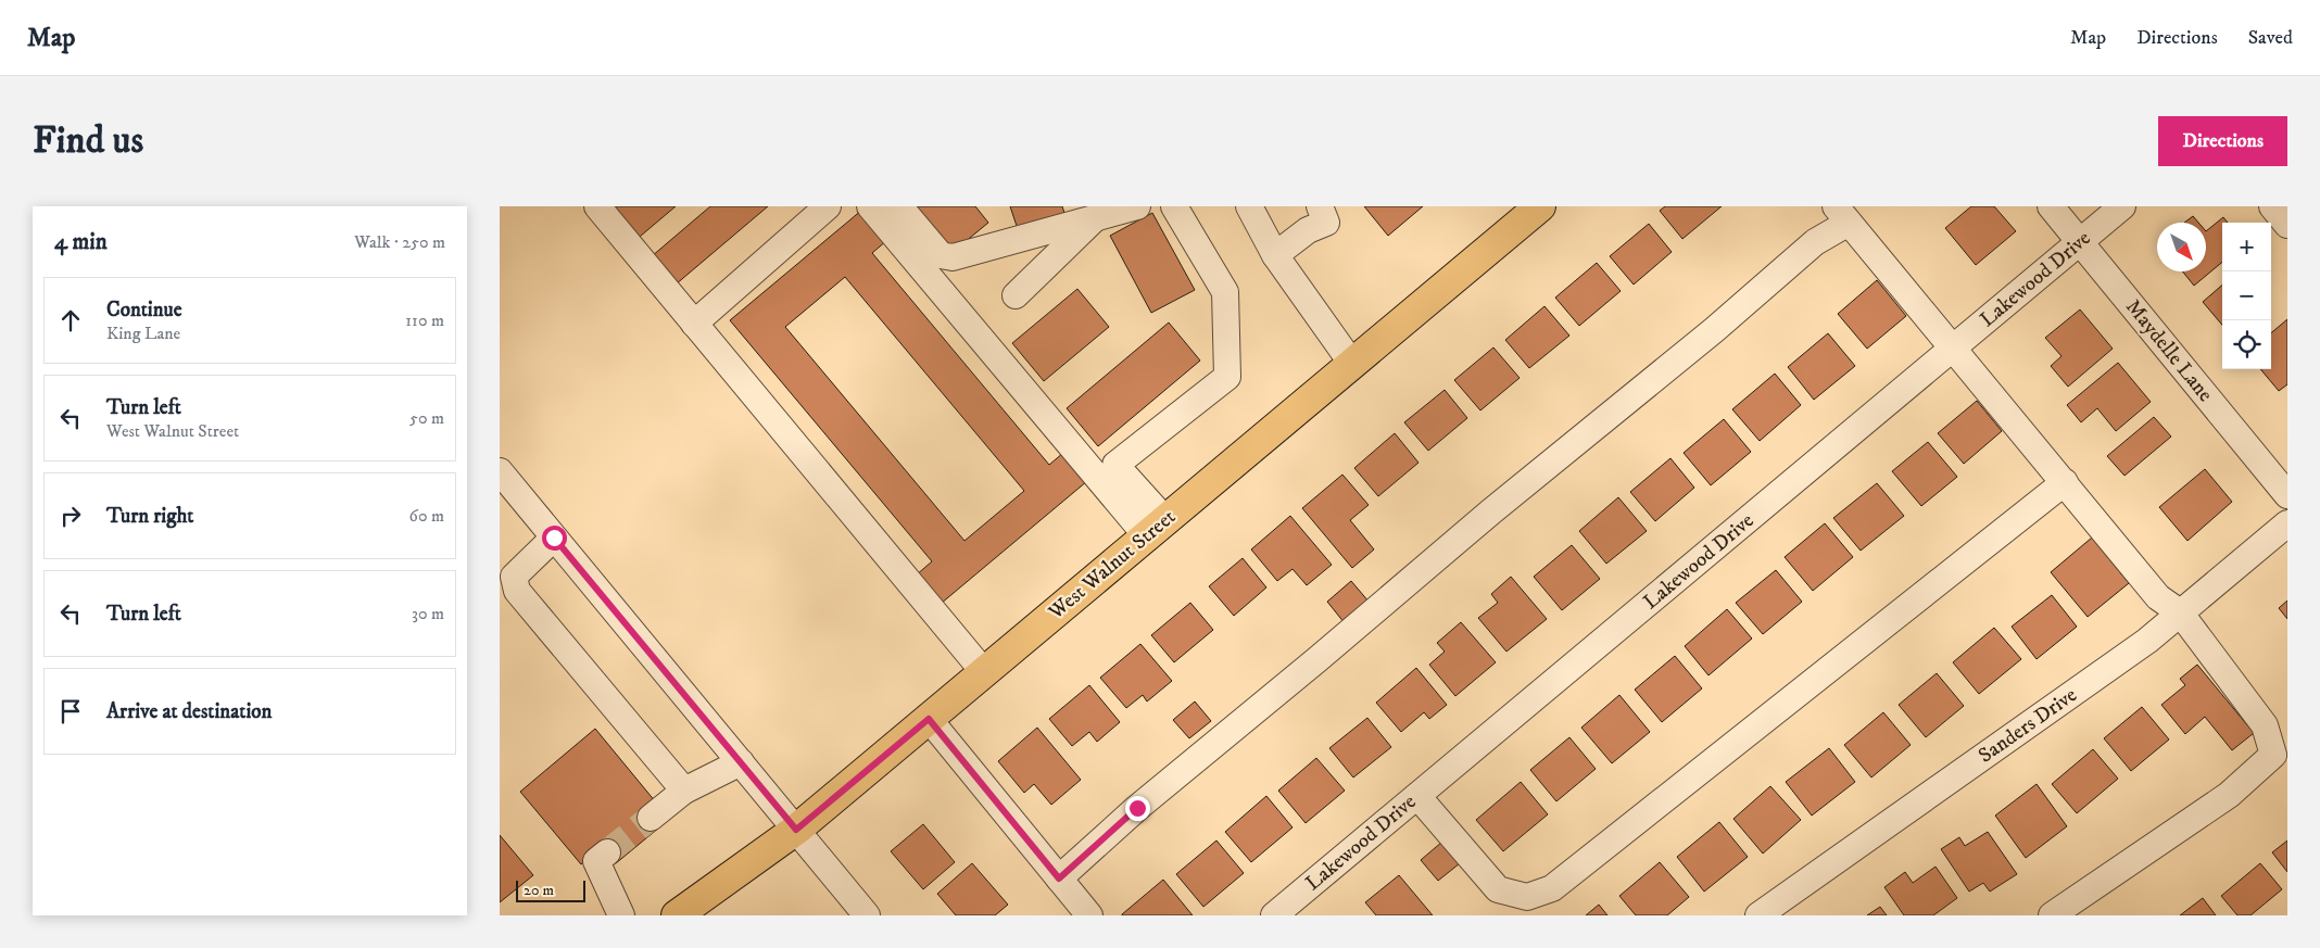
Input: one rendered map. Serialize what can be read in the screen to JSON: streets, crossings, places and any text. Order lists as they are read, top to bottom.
{
  "streets": {
    "main road": ["West Walnut Street"],
    "street": ["Lakewood Drive", "Maydelle Lane", "Sanders Drive"]
  },
  "crossings": [
    ["Lakewood Drive", "Maydelle Lane"]
  ],
  "scale_bar": "20 m",
  "north": "bottom right",
  "page": {
    "header": "Map",
    "nav": ["Map", "Directions", "Saved"],
    "buttons": "Directions",
    "title": "Find us",
    "heading": ["4 min", "Walk · 250 m"],
    "map_buttons": ["+", "−"],
    "list": [
      ["Continue", "King Lane", "110 m"],
      ["Turn left", "West Walnut Street", "50 m"],
      ["Turn right", "60 m"],
      ["Turn left", "30 m"],
      "Arrive at destination"
    ],
    "scale": "20 m"
  }
}
